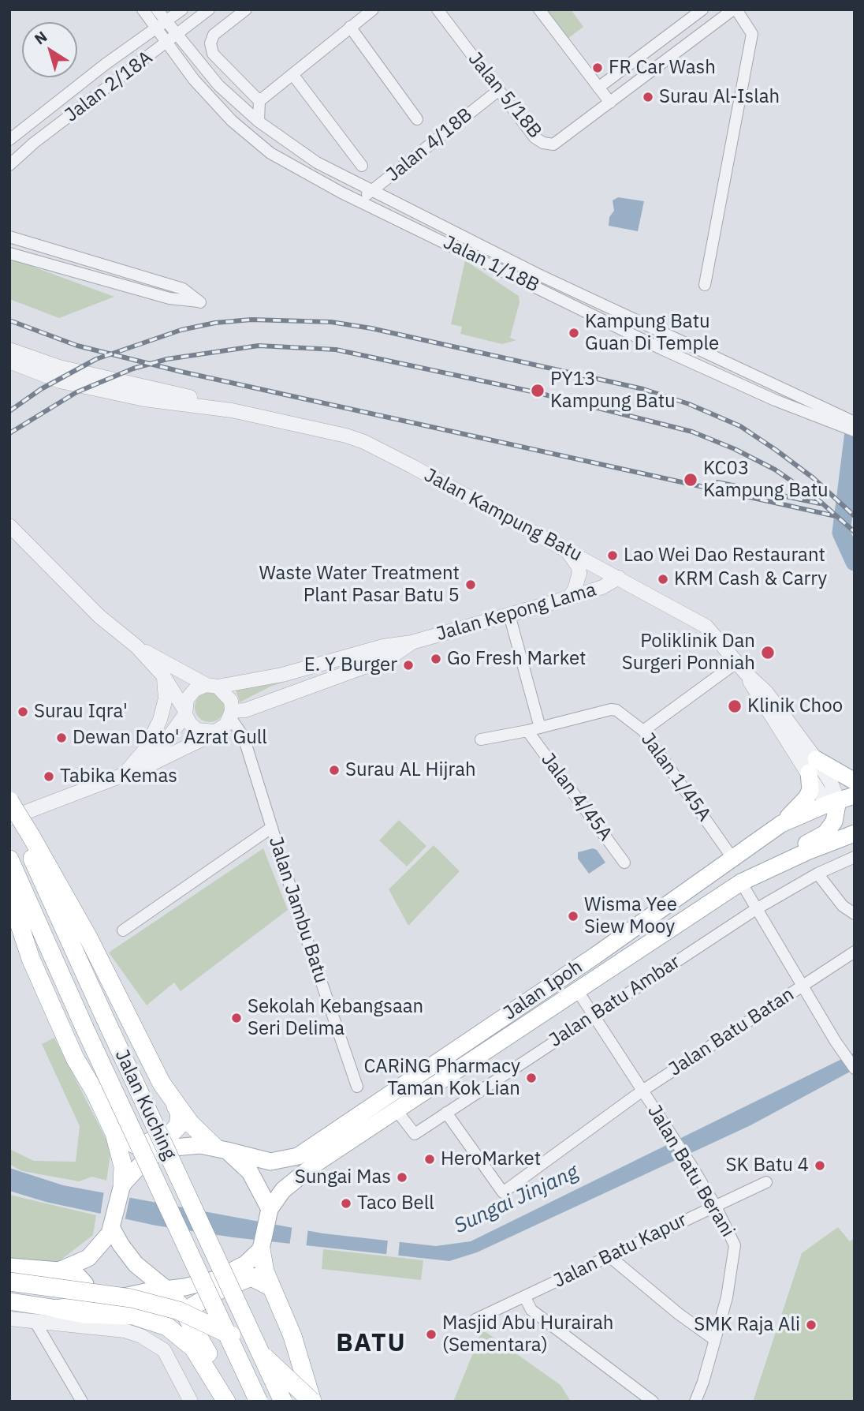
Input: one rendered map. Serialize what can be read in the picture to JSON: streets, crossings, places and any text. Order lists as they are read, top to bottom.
{
  "streets": {
    "highway": ["Jalan Kuching"],
    "main road": ["Jalan Ipoh"],
    "street": [
      "Jalan 2/18A",
      "Jalan 5/18B",
      "Jalan 4/18B",
      "Jalan 1/18B",
      "Jalan Kampung Batu",
      "Jalan Kepong Lama",
      "Jalan 1/45A",
      "Jalan 4/45A",
      "Jalan Jambu Batu",
      "Jalan Batu Ambar",
      "Jalan Batu Batan",
      "Jalan Batu Berani",
      "Jalan Batu Kapur"
    ]
  },
  "crossings": [
    ["Jalan 2/18A", "Jalan 1/18B"],
    ["Jalan 5/18B", "Jalan 4/18B"],
    ["Jalan 4/18B", "Jalan 1/18B"],
    ["Jalan Kampung Batu", "Jalan Kepong Lama"],
    ["Jalan Kampung Batu", "Jalan Ipoh"],
    ["Jalan Kepong Lama", "Jalan Jambu Batu"],
    ["Jalan 1/45A", "Jalan 4/45A"],
    ["Jalan 1/45A", "Jalan Ipoh"],
    ["Jalan Ipoh", "Jalan Batu Ambar"],
    ["Jalan Ipoh", "Jalan Batu Berani"],
    ["Jalan Batu Ambar", "Jalan Batu Batan"],
    ["Jalan Batu Ambar", "Jalan Batu Berani"],
    ["Jalan Batu Batan", "Jalan Batu Berani"],
    ["Jalan Batu Berani", "Jalan Batu Kapur"]
  ],
  "districts": ["BATU"],
  "water": ["Sungai Jinjang"],
  "places": [
    "FR Car Wash",
    "Surau Al-Islah",
    "Kampung Batu Guan Di Temple",
    "PY13 Kampung Batu",
    "KC03 Kampung Batu",
    "Lao Wei Dao Restaurant",
    "KRM Cash & Carry",
    "Waste Water Treatment Plant Pasar Batu 5",
    "Poliklinik Dan Surgeri Ponniah",
    "Go Fresh Market",
    "E. Y Burger",
    "Klinik Choo",
    "Surau Iqra'",
    "Dewan Dato' Azrat Gull",
    "Surau AL Hijrah",
    "Tabika Kemas",
    "Wisma Yee Siew Mooy",
    "Sekolah Kebangsaan Seri Delima",
    "CARiNG Pharmacy Taman Kok Lian",
    "HeroMarket",
    "SK Batu 4",
    "Sungai Mas",
    "Taco Bell",
    "SMK Raja Ali",
    "Masjid Abu Hurairah (Sementara)"
  ],
  "north": "top left"
}
